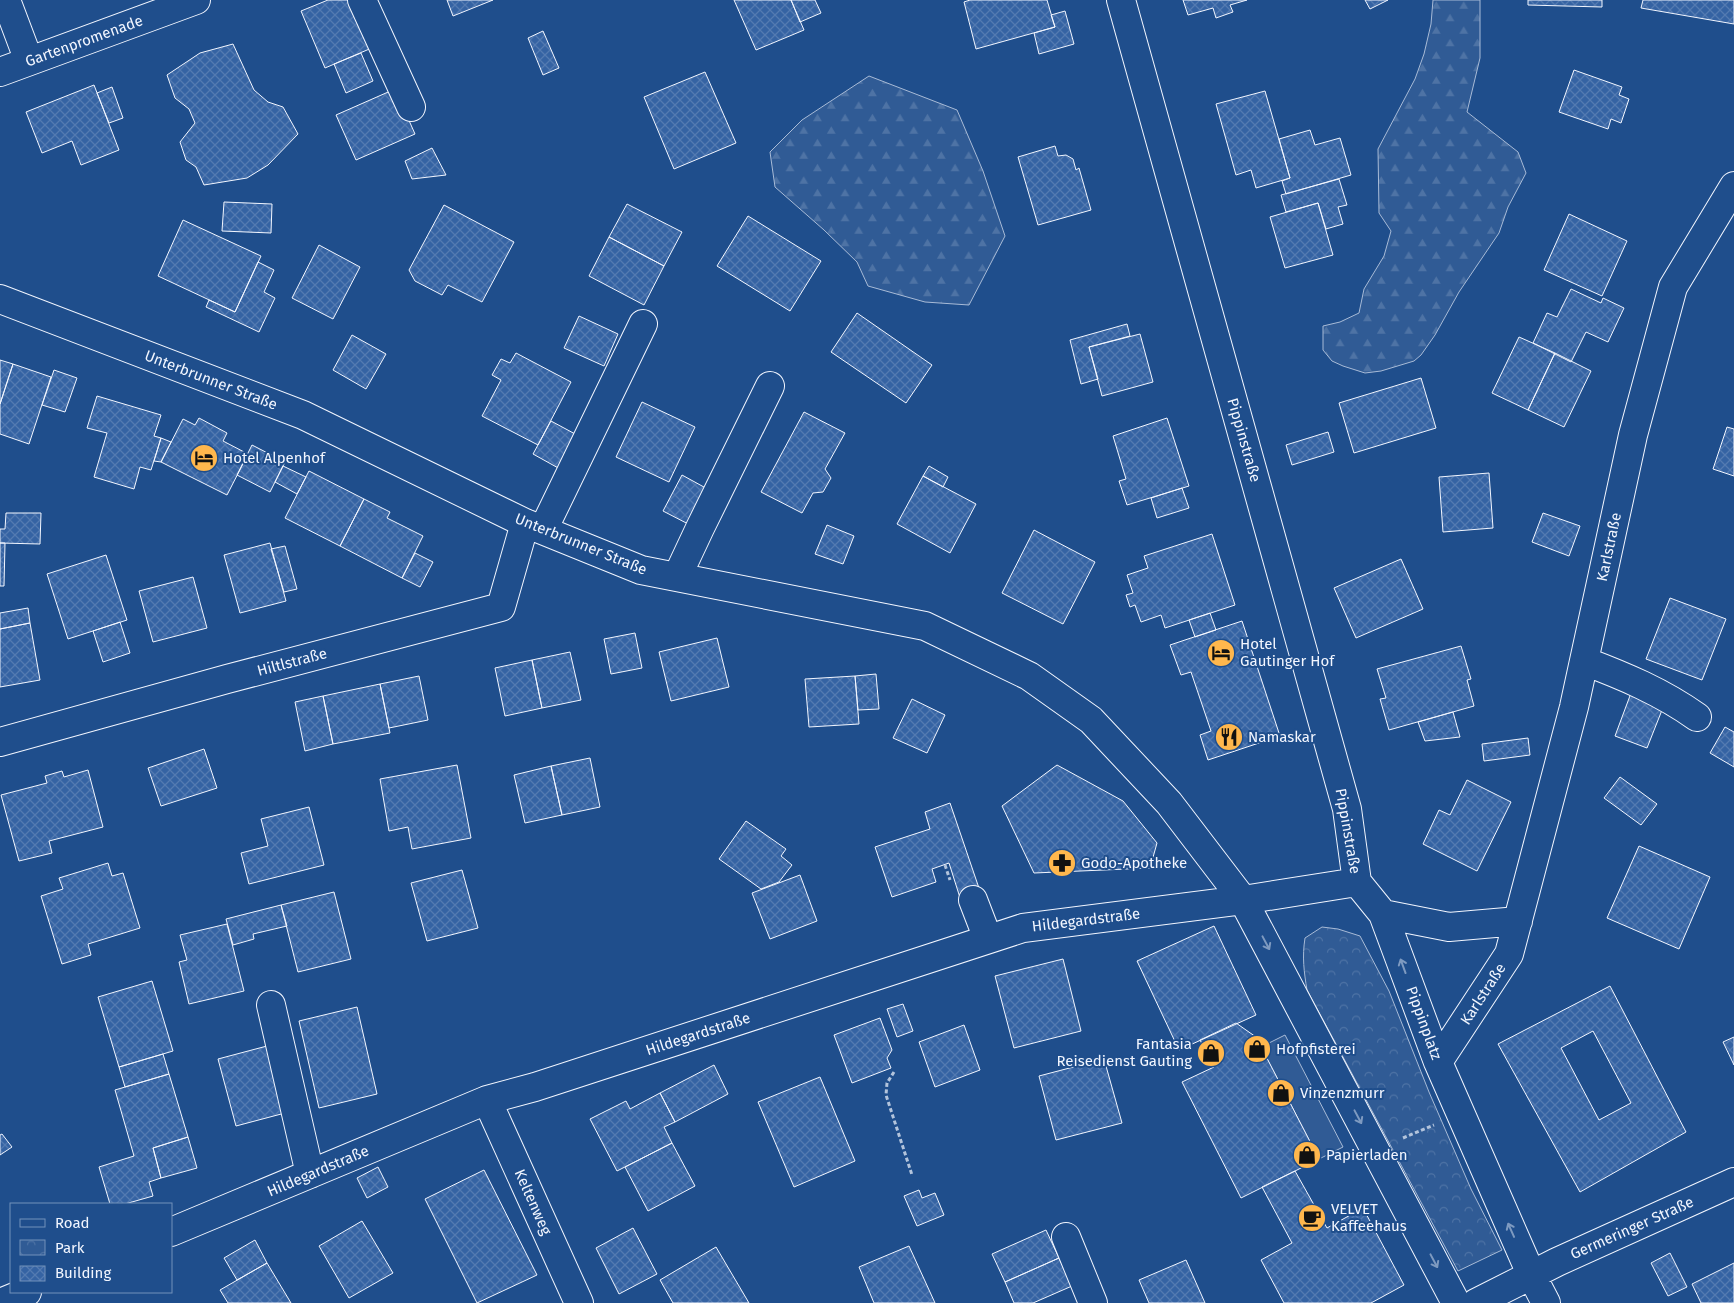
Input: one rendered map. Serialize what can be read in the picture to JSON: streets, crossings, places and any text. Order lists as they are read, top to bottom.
{
  "streets": {
    "street": [
      "Gartenpromenade",
      "Unterbrunner Straße",
      "Pippinstraße",
      "Karlstraße",
      "Hiltlstraße",
      "Hildegardstraße",
      "Pippinplatz",
      "Keltenweg",
      "Germeringer Straße"
    ]
  },
  "crossings": [
    ["Unterbrunner Straße", "Hiltlstraße"],
    ["Unterbrunner Straße", "Hildegardstraße"],
    ["Pippinstraße", "Pippinplatz"],
    ["Karlstraße", "Pippinplatz"],
    ["Hildegardstraße", "Keltenweg"],
    ["Pippinplatz", "Germeringer Straße"]
  ],
  "places": {
    "hotel": ["Hotel Alpenhof", "Hotel Gautinger Hof"],
    "restaurant": ["Namaskar"],
    "pharmacy": ["Godo-Apotheke"],
    "shop": [
      "Hofpfisterei",
      "Fantasia Reisedienst Gauting",
      "Vinzenzmurr",
      "Papierladen"
    ],
    "cafe": ["VELVET Kaffeehaus"]
  },
  "legend": ["Road", "Park", "Building"]
}
